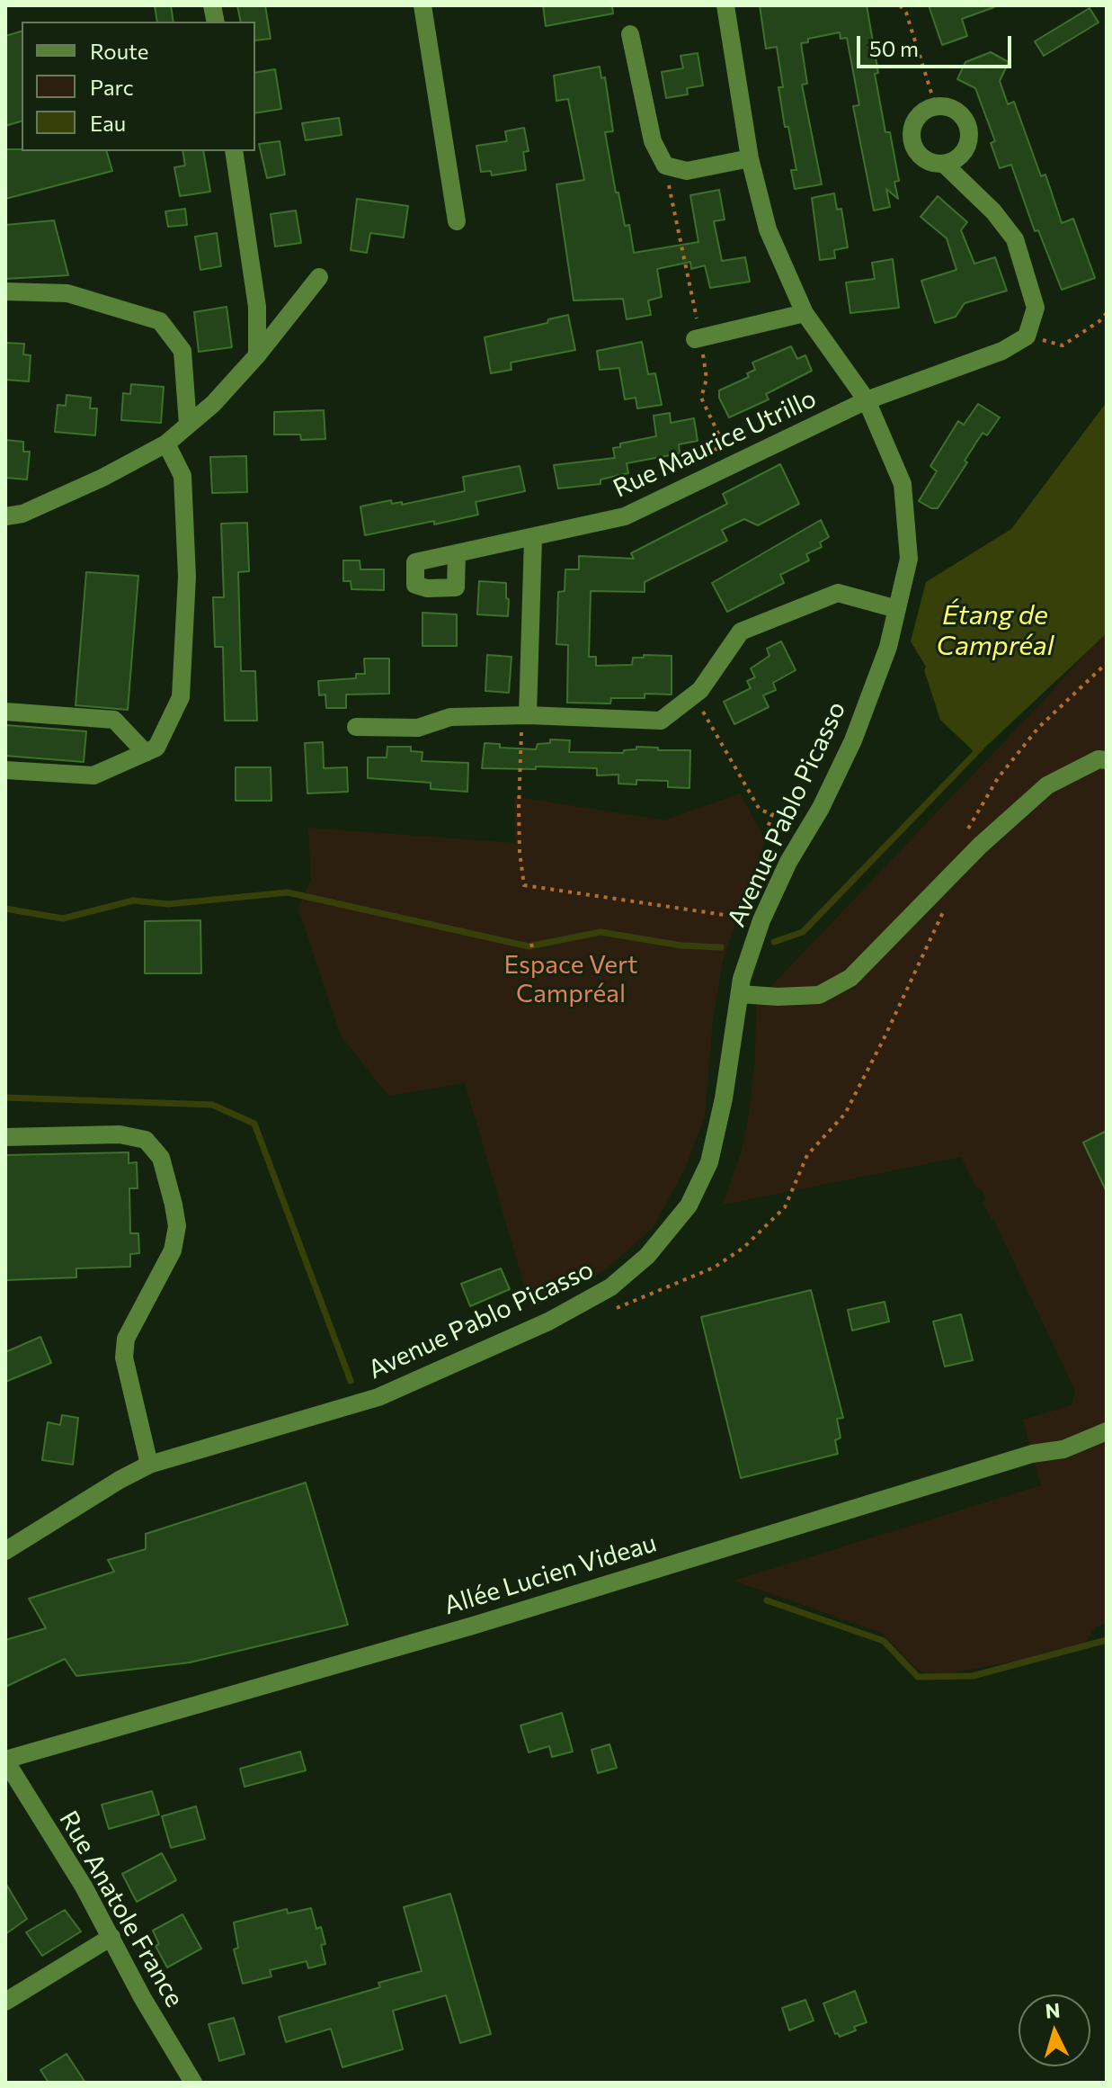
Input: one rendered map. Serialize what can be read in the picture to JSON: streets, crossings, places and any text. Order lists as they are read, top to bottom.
{
  "streets": {
    "street": [
      "Rue Maurice Utrillo",
      "Avenue Pablo Picasso",
      "Allée Lucien Videau",
      "Rue Anatole France"
    ]
  },
  "crossings": [
    ["Rue Maurice Utrillo", "Avenue Pablo Picasso"],
    ["Allée Lucien Videau", "Rue Anatole France"]
  ],
  "water": ["Étang de Campréal"],
  "parks": ["Espace Vert Campréal"],
  "legend": ["Route", "Parc", "Eau"],
  "scale_bar": "50 m",
  "north": "top"
}
